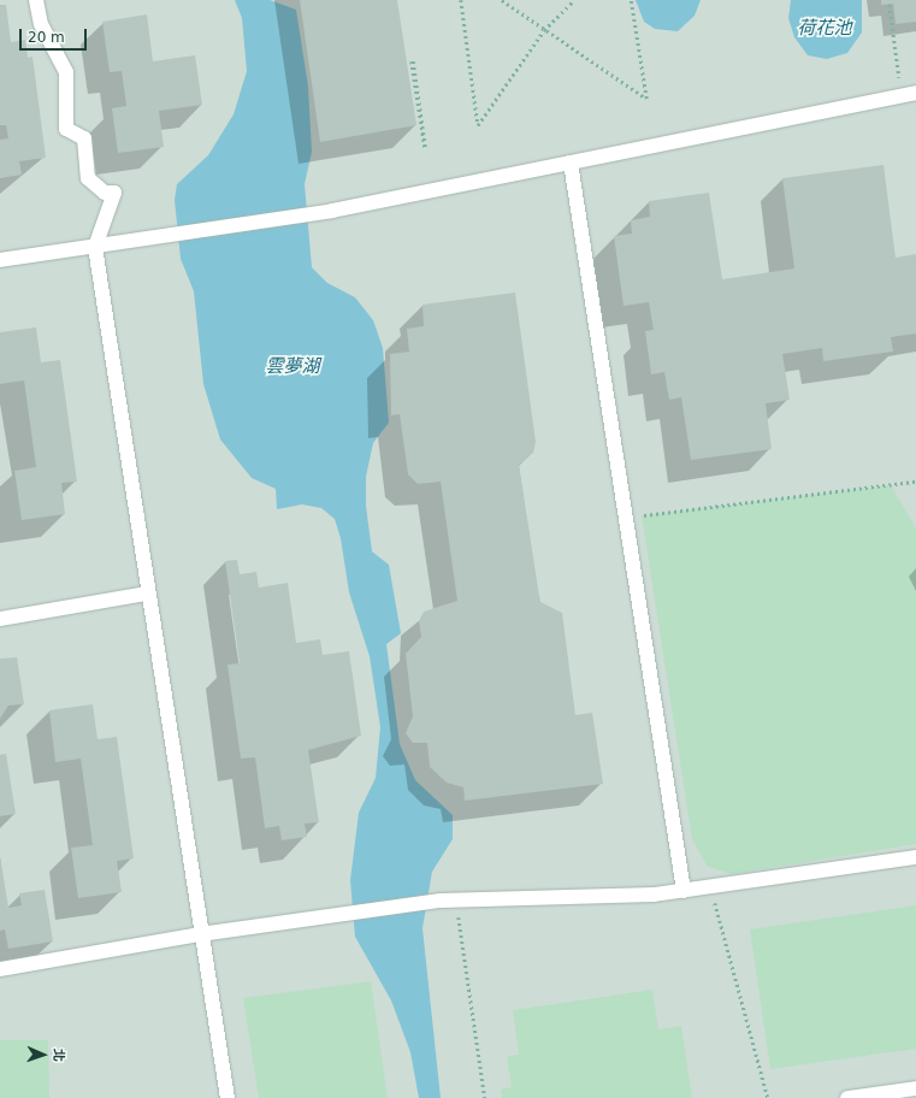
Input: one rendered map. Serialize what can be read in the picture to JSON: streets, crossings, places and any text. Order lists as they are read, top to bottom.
{
  "water": ["荷花池", "雲夢湖"],
  "scale_bar": "20 m",
  "north": "right"
}
